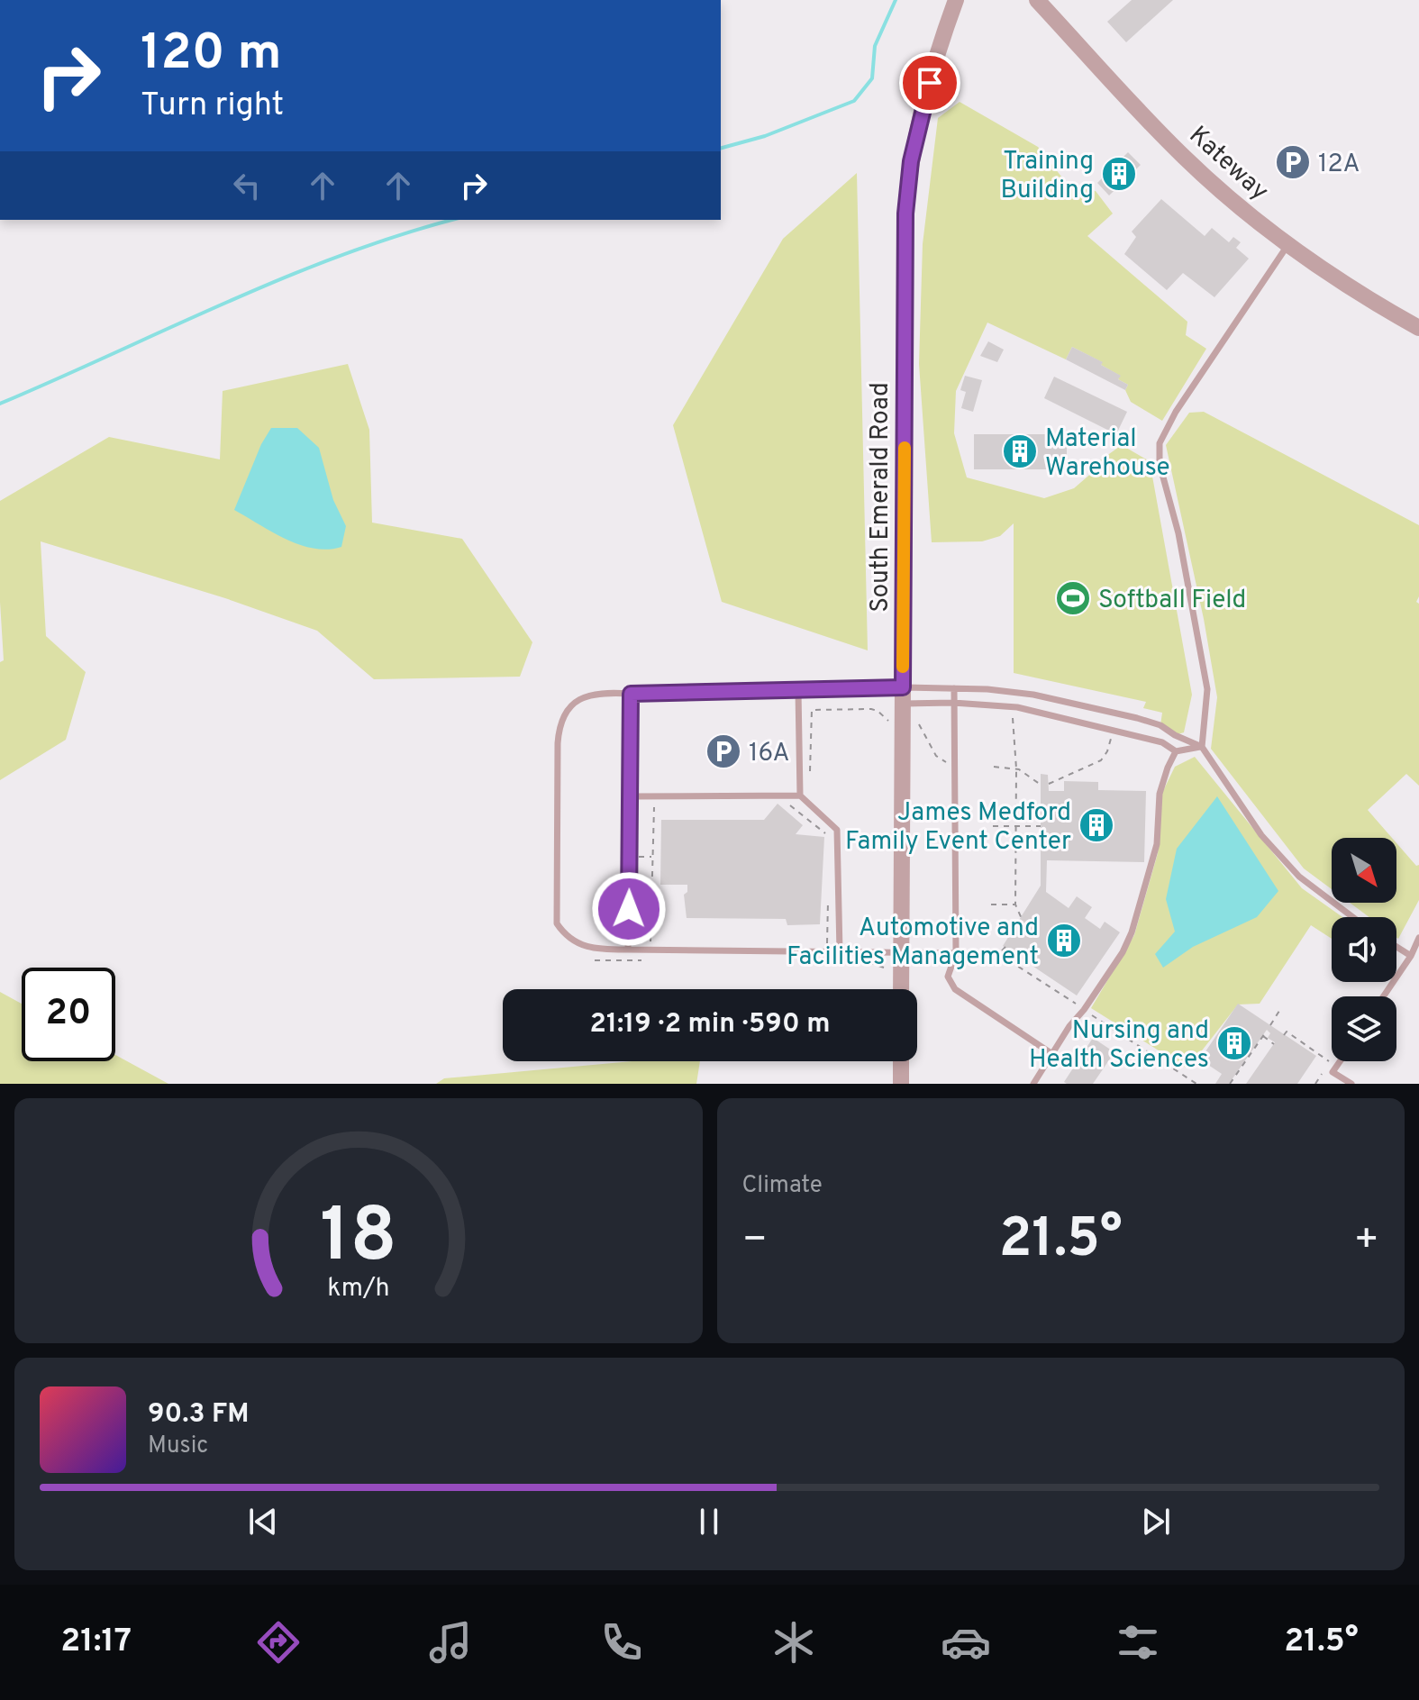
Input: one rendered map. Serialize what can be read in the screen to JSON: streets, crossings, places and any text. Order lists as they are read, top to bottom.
{
  "streets": {
    "street": ["Kateway", "South Emerald Road"]
  },
  "places": {
    "parking": ["12A", "16A"],
    "building": [
      "Training Building",
      "Material Warehouse",
      "James Medford Family Event Center",
      "Automotive and Facilities Management",
      "Nursing and Health Sciences"
    ],
    "sports": ["Softball Field"]
  },
  "north": "bottom right",
  "page": {
    "turn": ["120 m", "Turn right"],
    "limit": "20",
    "trip": "21:19 · 2 min · 590 m",
    "tile": "Climate",
    "heat": ["−", "21.5°", "+"],
    "song": ["90.3 FM", "Music"],
    "tabs": ["21:17", "21.5°"],
    "gauge": ["18", "km/h"]
  }
}
